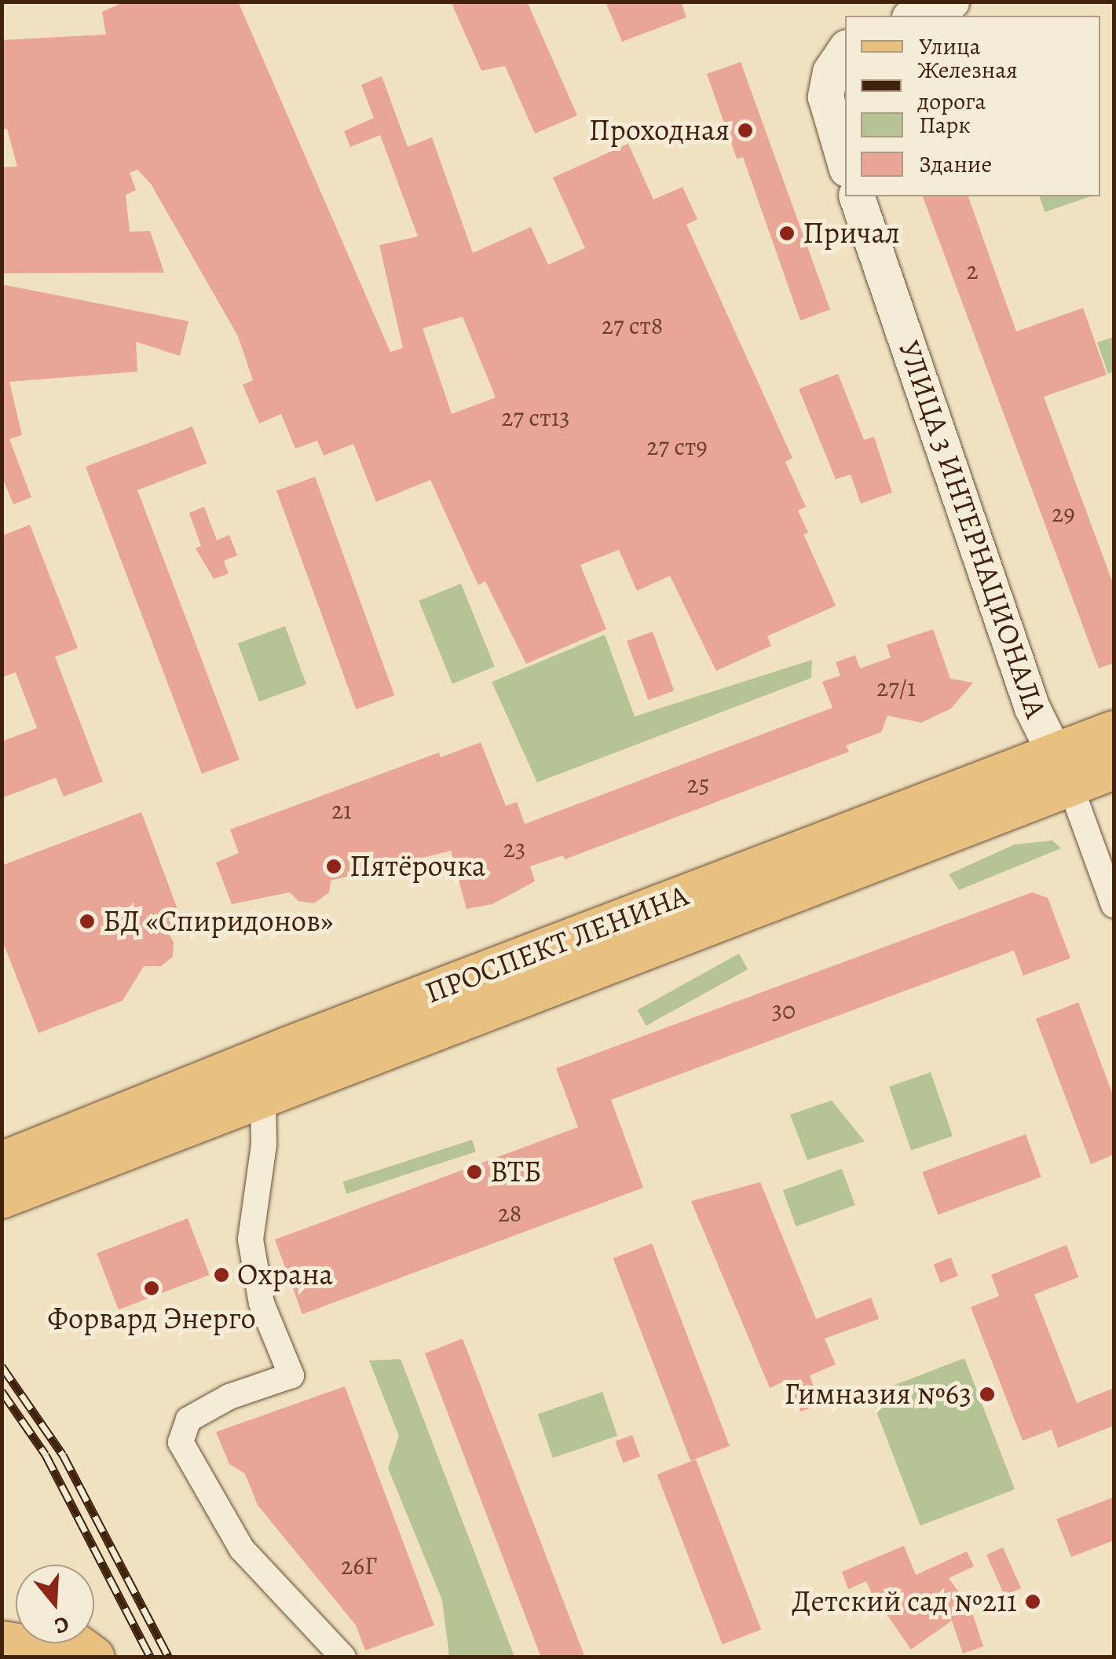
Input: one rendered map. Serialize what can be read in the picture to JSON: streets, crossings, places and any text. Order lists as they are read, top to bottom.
{
  "streets": {
    "main road": ["ПРОСПЕКТ ЛЕНИНА"],
    "street": ["УЛИЦА 3 ИНТЕРНАЦИОНАЛА"]
  },
  "crossings": [
    ["УЛИЦА 3 ИНТЕРНАЦИОНАЛА", "ПРОСПЕКТ ЛЕНИНА"]
  ],
  "places": [
    "Проходная",
    "Причал",
    "Пятёрочка",
    "БД «Спиридонов»",
    "ВТБ",
    "Охрана",
    "Форвард Энерго",
    "Гимназия №63",
    "Детский сад №211"
  ],
  "house_numbers": [
    "2",
    "27 ст8",
    "27 ст13",
    "27 ст9",
    "29",
    "27/1",
    "25",
    "21",
    "23",
    "30",
    "28",
    "26Г"
  ],
  "legend": [
    "Улица",
    "Железная дорога",
    "Парк",
    "Здание"
  ],
  "north": "bottom"
}
